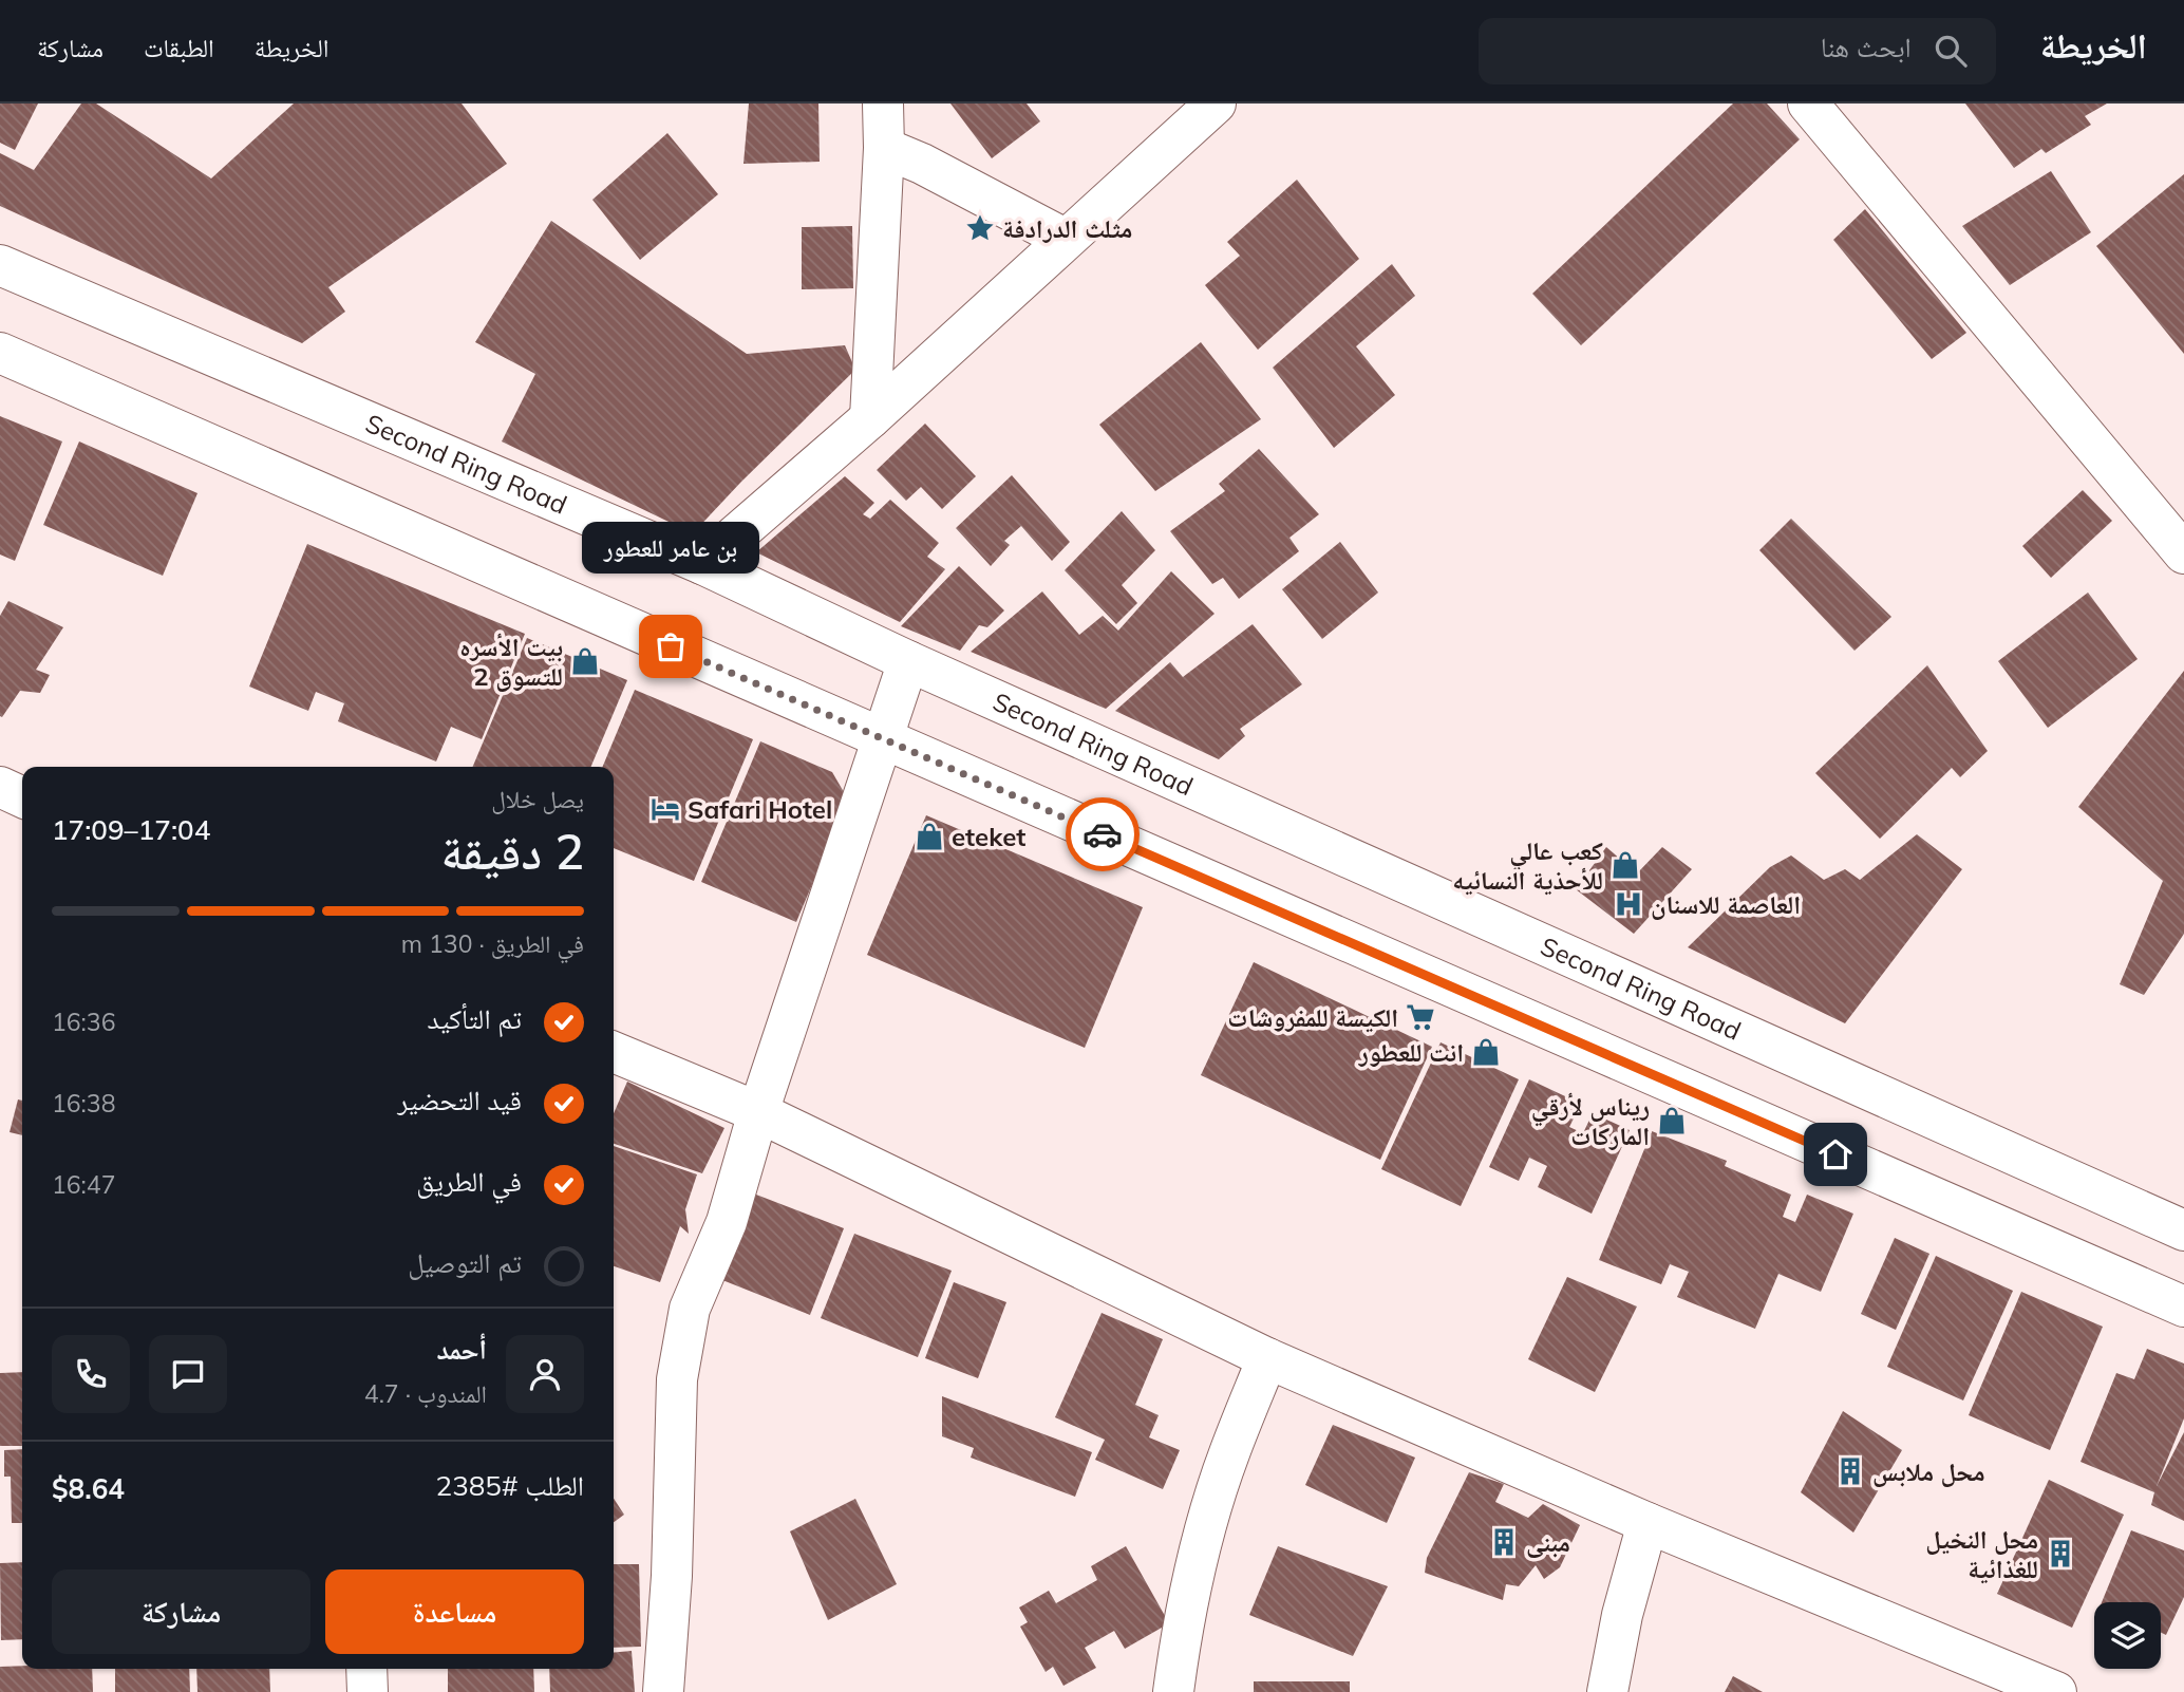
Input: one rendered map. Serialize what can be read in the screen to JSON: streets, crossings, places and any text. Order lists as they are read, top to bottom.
{
  "streets": {
    "street": ["Second Ring Road"]
  },
  "places": {
    "place": ["مثلث الدرادفة"],
    "other": ["بن عامر للعطور"],
    "shop": [
      "بيت الأسره للتسوق 2",
      "eteket",
      "كعب عالي للأحذية النسائيه",
      "انت للعطور",
      "ريناس لأرقي الماركات"
    ],
    "hotel": ["Safari Hotel"],
    "hospital": ["العاصمة للاسنان"],
    "supermarket": ["الكيسة للمفروشات"],
    "building": ["محل ملابس", "مبنى", "محل النخيل للغذائية"]
  },
  "page": {
    "header": "الخريطة",
    "search": "ابحث هنا",
    "nav": ["الخريطة", "الطبقات", "مشاركة"],
    "bubble": "بن عامر للعطور",
    "heading": ["2 دقيقة", "يصل خلال", "17:04–17:09"],
    "panel": [
      "أحمد",
      "المندوب · 4.7",
      "الطلب #2385",
      "$8.64"
    ],
    "bar": "في الطريق · 130 m",
    "list": [
      ["تم التأكيد", "16:36"],
      ["قيد التحضير", "16:38"],
      ["في الطريق", "16:47"],
      "تم التوصيل"
    ],
    "buttons": ["مساعدة", "مشاركة"]
  }
}
